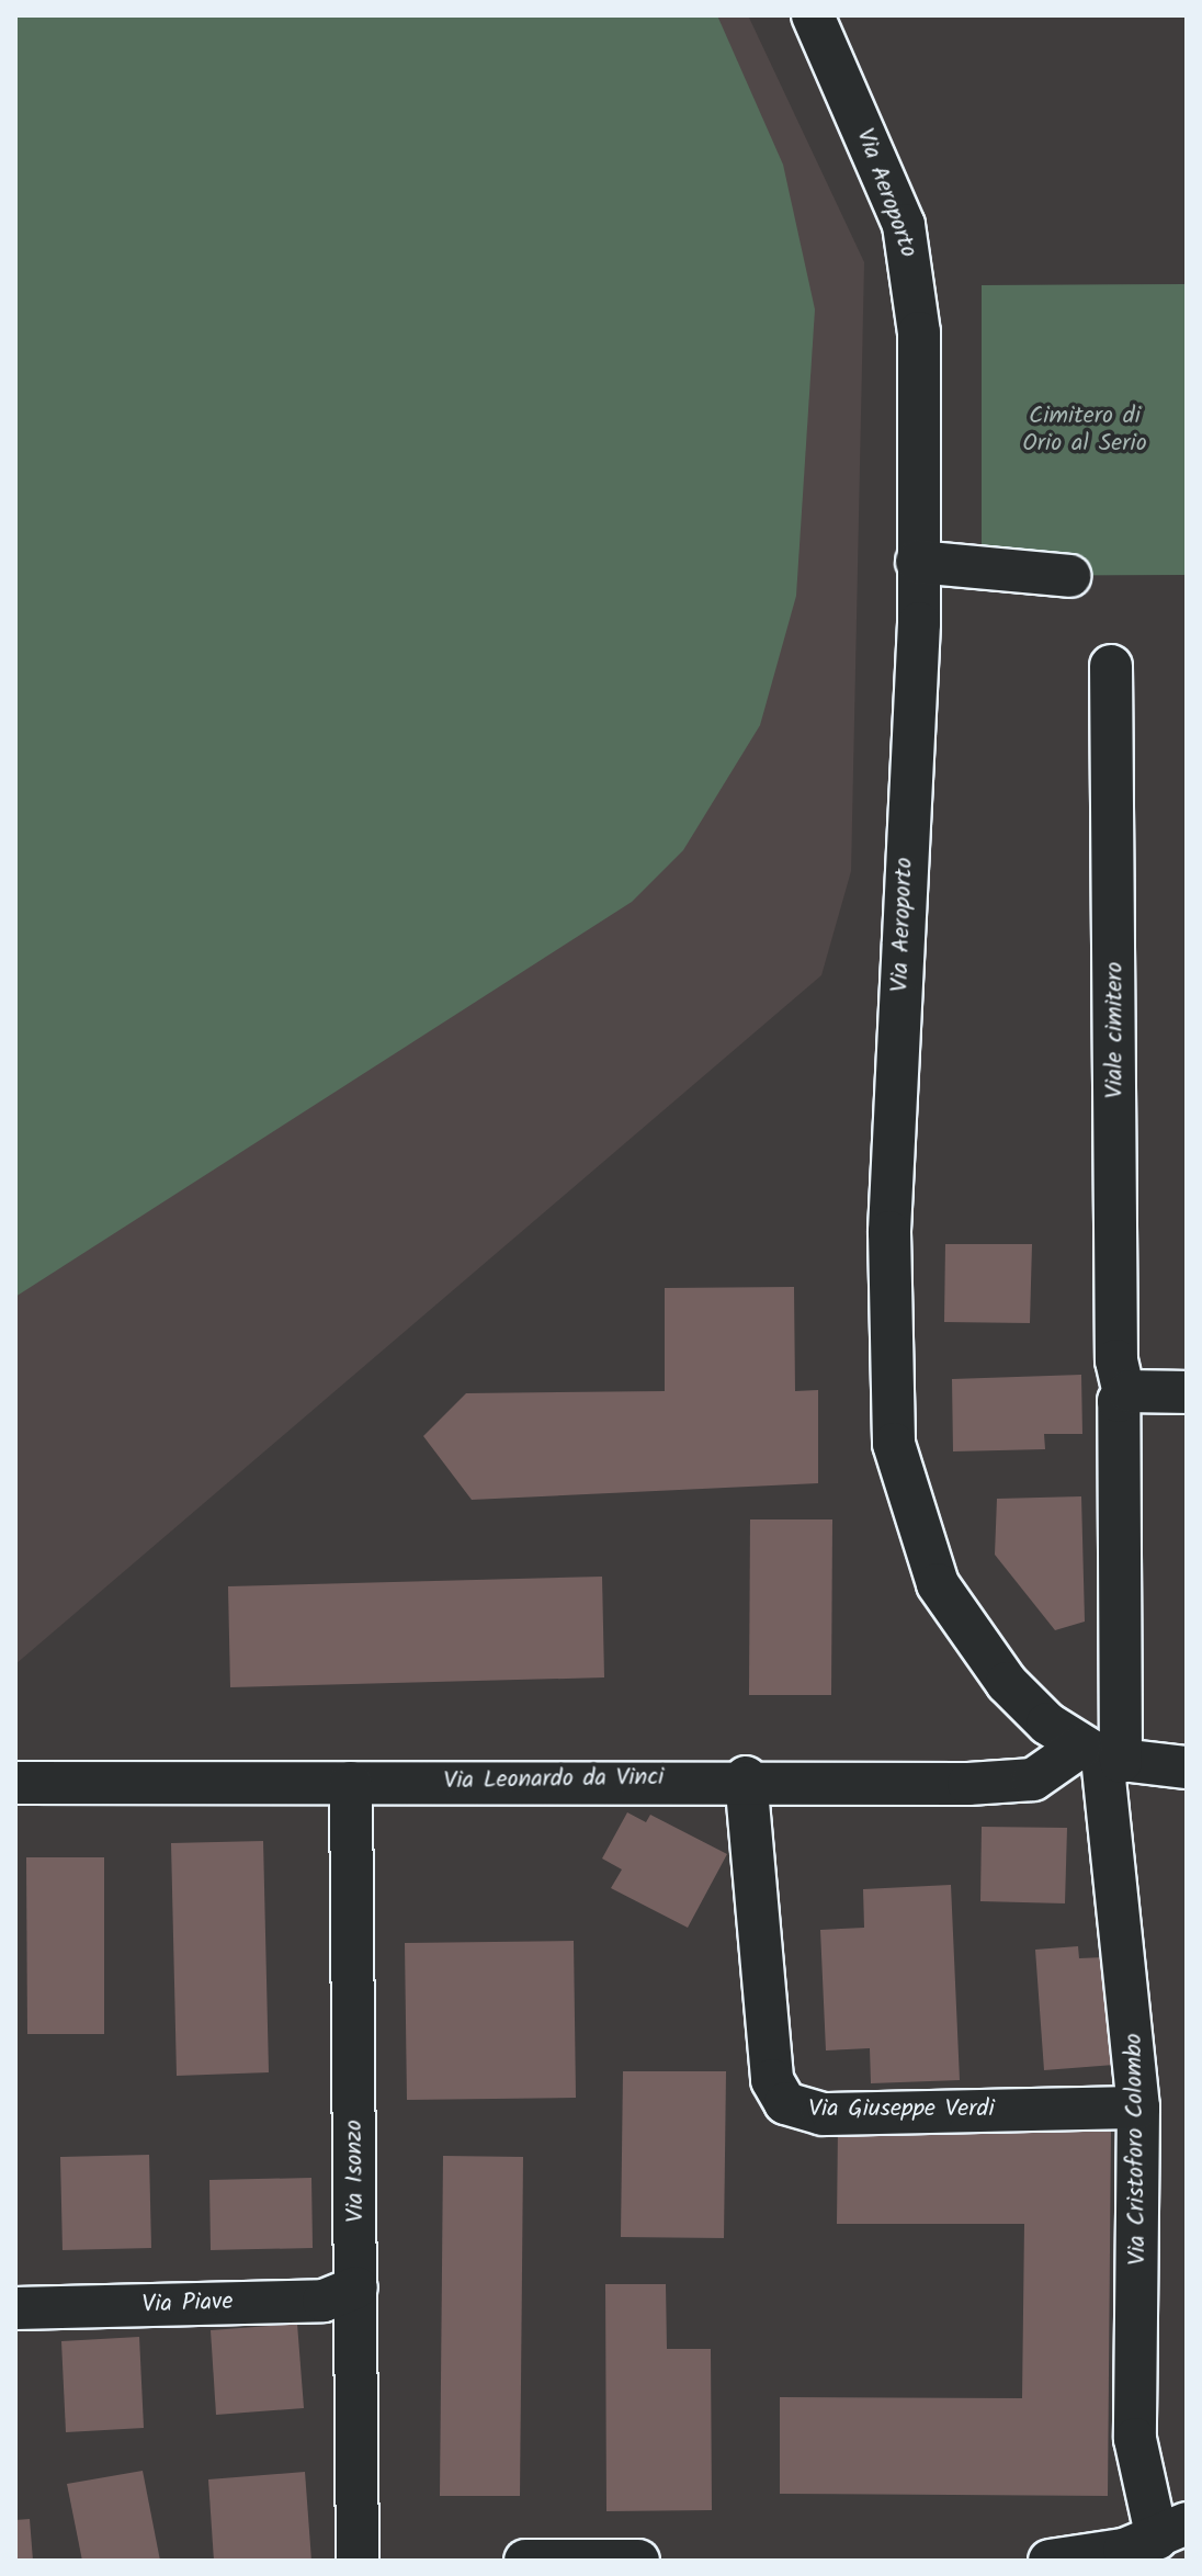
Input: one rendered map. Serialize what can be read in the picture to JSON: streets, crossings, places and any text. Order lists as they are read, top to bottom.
{
  "streets": {
    "street": [
      "Via Aeroporto",
      "Viale cimitero",
      "Via Leonardo da Vinci",
      "Via Giuseppe Verdi",
      "Via Cristoforo Colombo",
      "Via Isonzo",
      "Via Piave"
    ]
  },
  "crossings": [
    ["Via Aeroporto", "Via Leonardo da Vinci"],
    ["Via Aeroporto", "Via Cristoforo Colombo"],
    ["Viale cimitero", "Via Cristoforo Colombo"],
    ["Via Leonardo da Vinci", "Via Giuseppe Verdi"],
    ["Via Leonardo da Vinci", "Via Cristoforo Colombo"],
    ["Via Leonardo da Vinci", "Via Isonzo"],
    ["Via Giuseppe Verdi", "Via Cristoforo Colombo"],
    ["Via Isonzo", "Via Piave"]
  ],
  "parks": ["Cimitero di Orio al Serio"]
}
